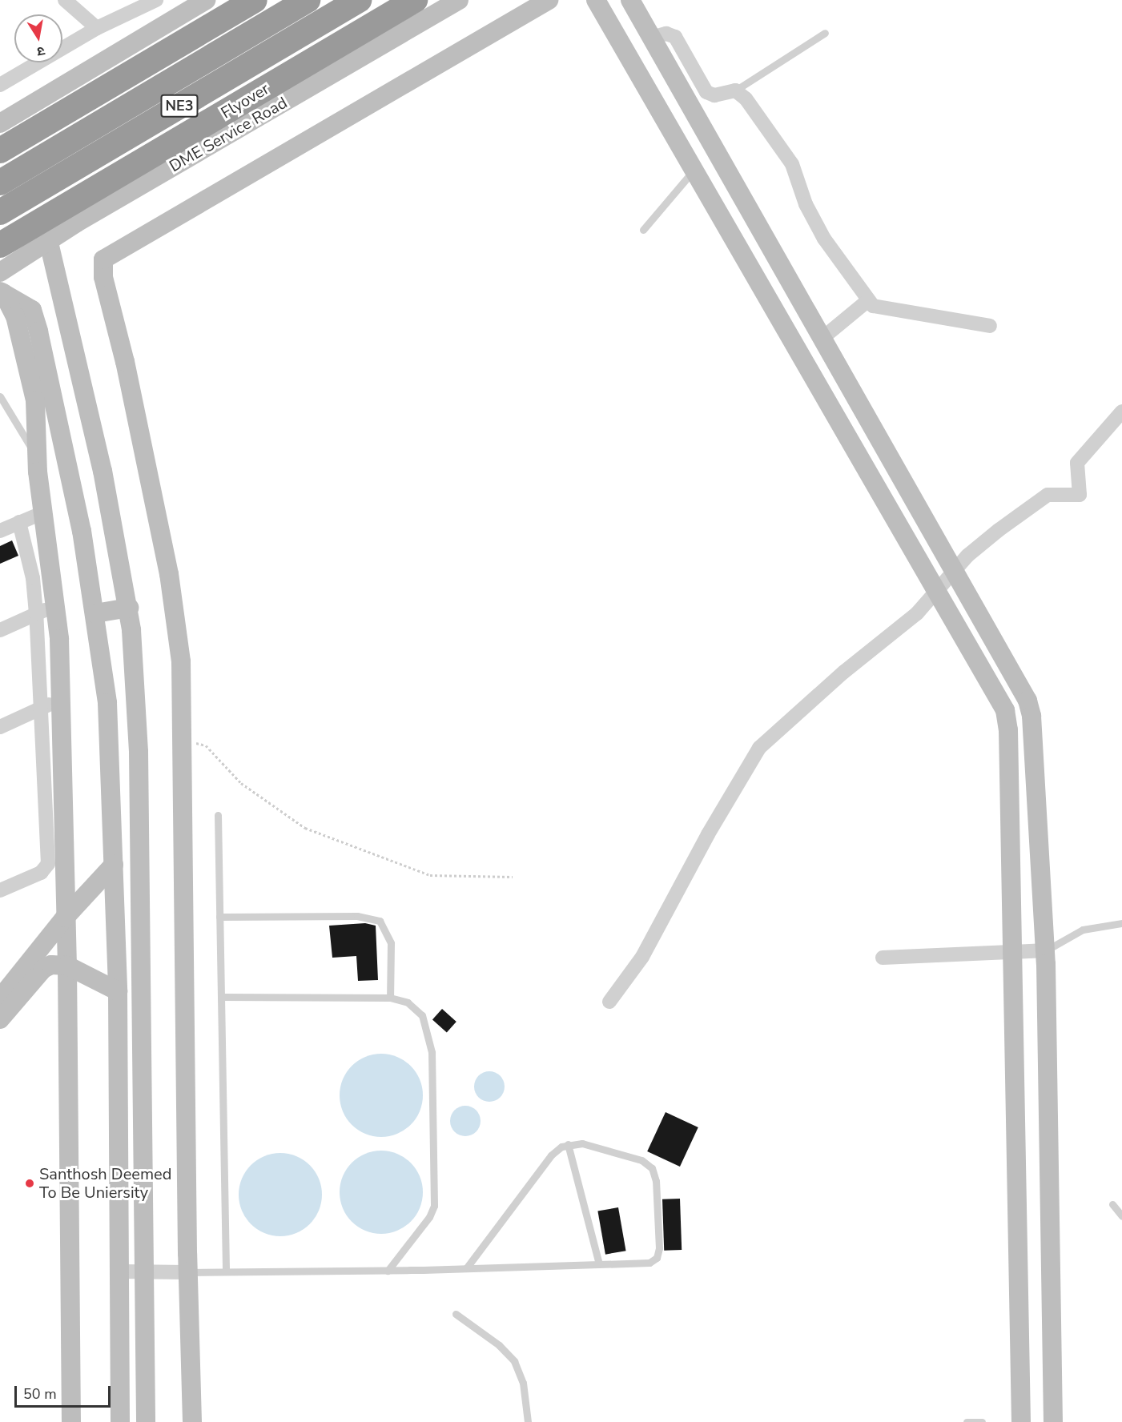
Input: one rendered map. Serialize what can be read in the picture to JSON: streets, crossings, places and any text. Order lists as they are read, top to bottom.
{
  "streets": {
    "highway": ["Flyover", "NE3"],
    "street": ["DME Service Road"]
  },
  "places": ["Santhosh Deemed To Be Uniersity"],
  "scale_bar": "50 m",
  "north": "bottom"
}
